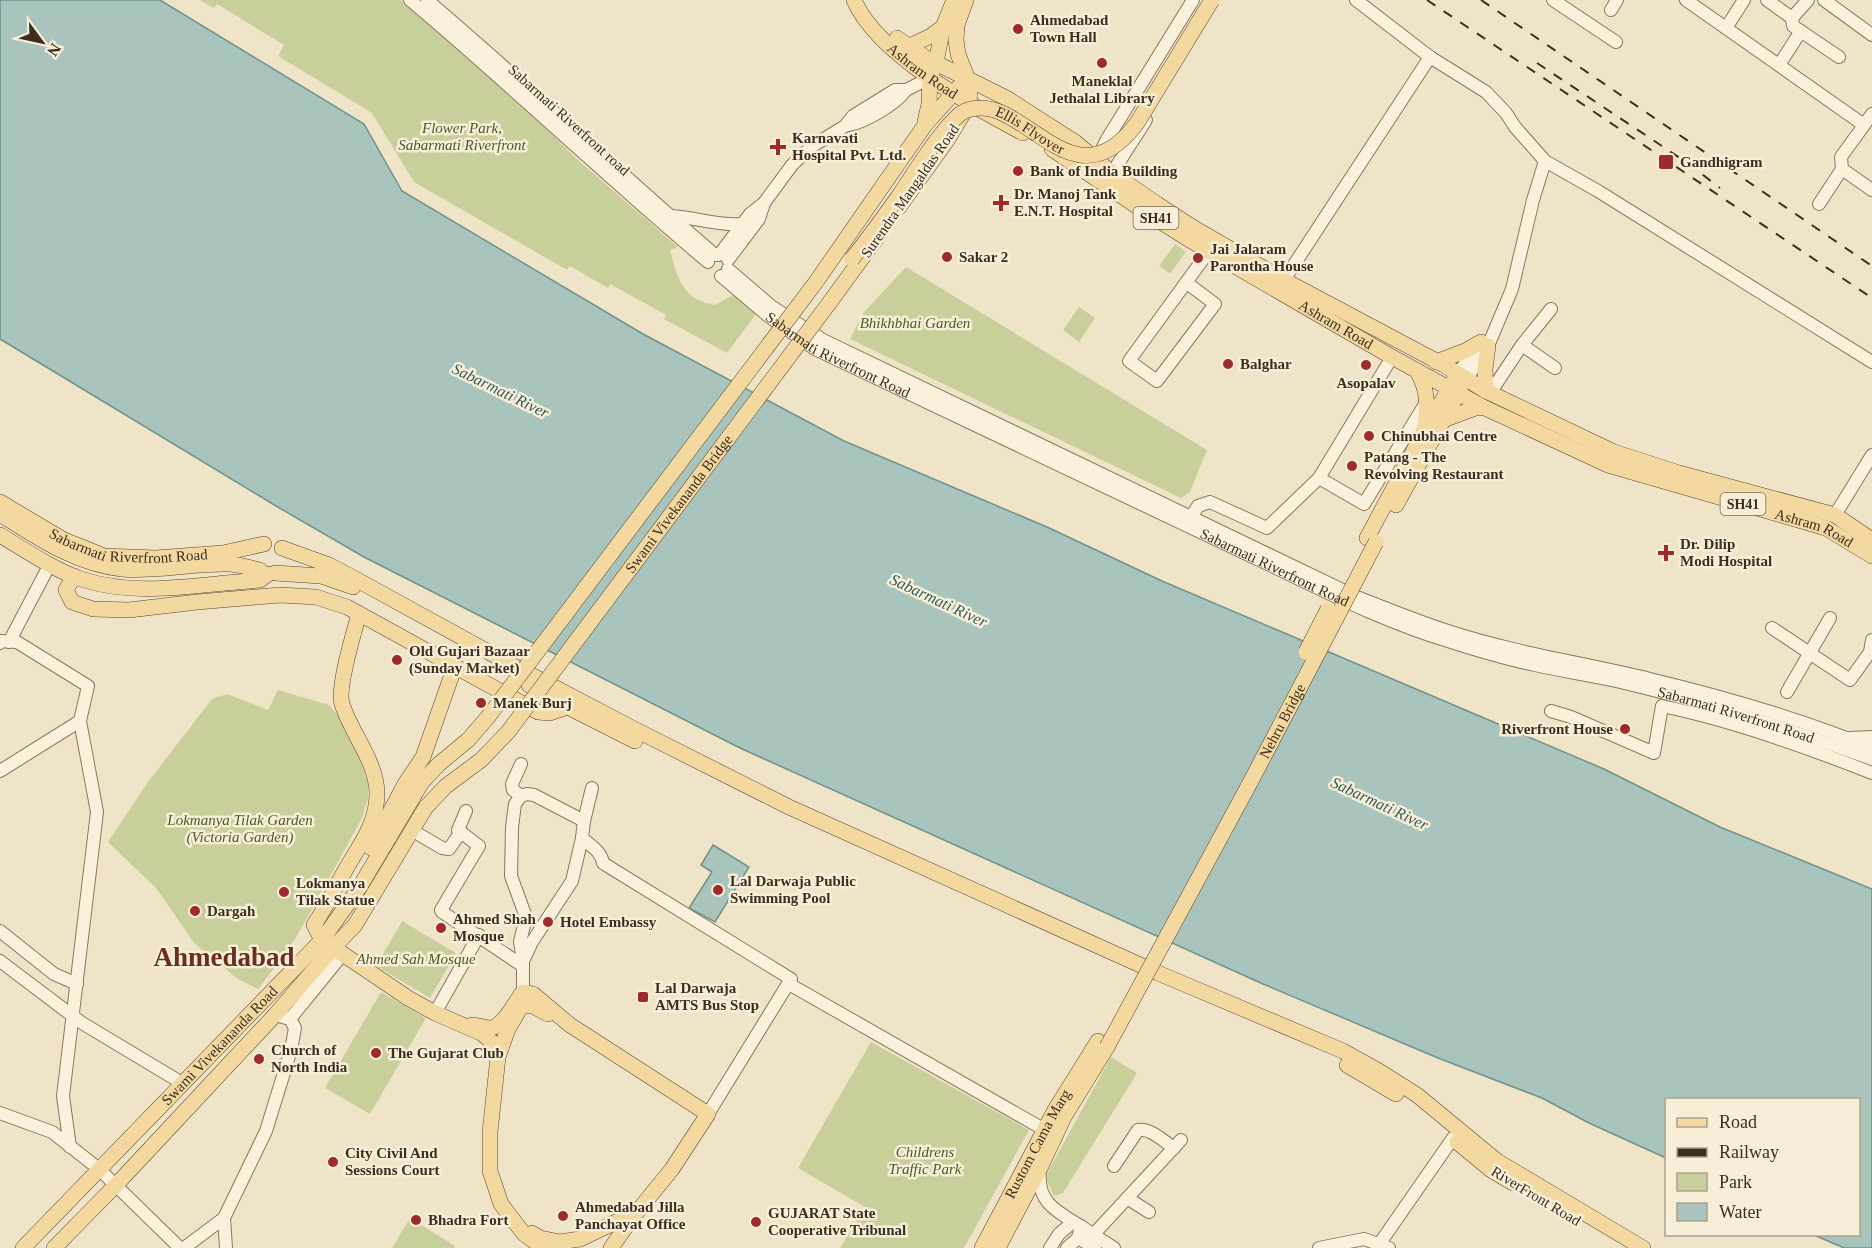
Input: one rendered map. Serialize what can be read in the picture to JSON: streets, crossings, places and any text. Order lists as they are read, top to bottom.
{
  "streets": {
    "main road": [
      "Ashram Road",
      "Ellis Flyover",
      "Surendra Mangaldas Road",
      "SH41",
      "Sabarmati Riverfront Road",
      "Swami Vivekananda Bridge",
      "Nehru Bridge",
      "Swami Vivekananda Road",
      "Rustom Cama Marg",
      "RiverFront Road"
    ],
    "street": ["Sabarmati Riverfront road"]
  },
  "crossings": [
    ["Ashram Road", "Surendra Mangaldas Road"],
    ["Ashram Road", "Nehru Bridge"],
    ["Sabarmati Riverfront road", "Sabarmati Riverfront Road"],
    ["Ellis Flyover", "Surendra Mangaldas Road"],
    ["Ellis Flyover", "Swami Vivekananda Bridge"],
    ["Surendra Mangaldas Road", "Swami Vivekananda Bridge"],
    ["Sabarmati Riverfront Road", "RiverFront Road"],
    ["Swami Vivekananda Bridge", "Swami Vivekananda Road"],
    ["Nehru Bridge", "Rustom Cama Marg"]
  ],
  "districts": ["Ahmedabad"],
  "water": ["Sabarmati River"],
  "parks": [
    "Flower Park, Sabarmati Riverfront",
    "Bhikhbhai Garden",
    "Lokmanya Tilak Garden (Victoria Garden)",
    "Ahmed Sah Mosque",
    "Childrens Traffic Park"
  ],
  "places": {
    "other": [
      "Ahmedabad Town Hall",
      "Maneklal Jethalal Library",
      "Bank of India Building",
      "Sakar 2",
      "Jai Jalaram Parontha House",
      "Balghar",
      "Asopalav",
      "Chinubhai Centre",
      "Patang - The Revolving Restaurant",
      "Old Gujari Bazaar (Sunday Market)",
      "Manek Burj",
      "Riverfront House",
      "Lal Darwaja Public Swimming Pool",
      "Lokmanya Tilak Statue",
      "Dargah",
      "Hotel Embassy",
      "Ahmed Shah Mosque",
      "The Gujarat Club",
      "Church of North India",
      "City Civil And Sessions Court",
      "Ahmedabad Jilla Panchayat Office",
      "Bhadra Fort",
      "GUJARAT State Cooperative Tribunal"
    ],
    "health": ["Karnavati Hospital Pvt. Ltd.", "Dr. Manoj Tank E.N.T. Hospital", "Dr. Dilip Modi Hospital"],
    "transit": ["Gandhigram", "Lal Darwaja AMTS Bus Stop"]
  },
  "legend": [
    "Road",
    "Railway",
    "Park",
    "Water"
  ],
  "north": "bottom right"
}
